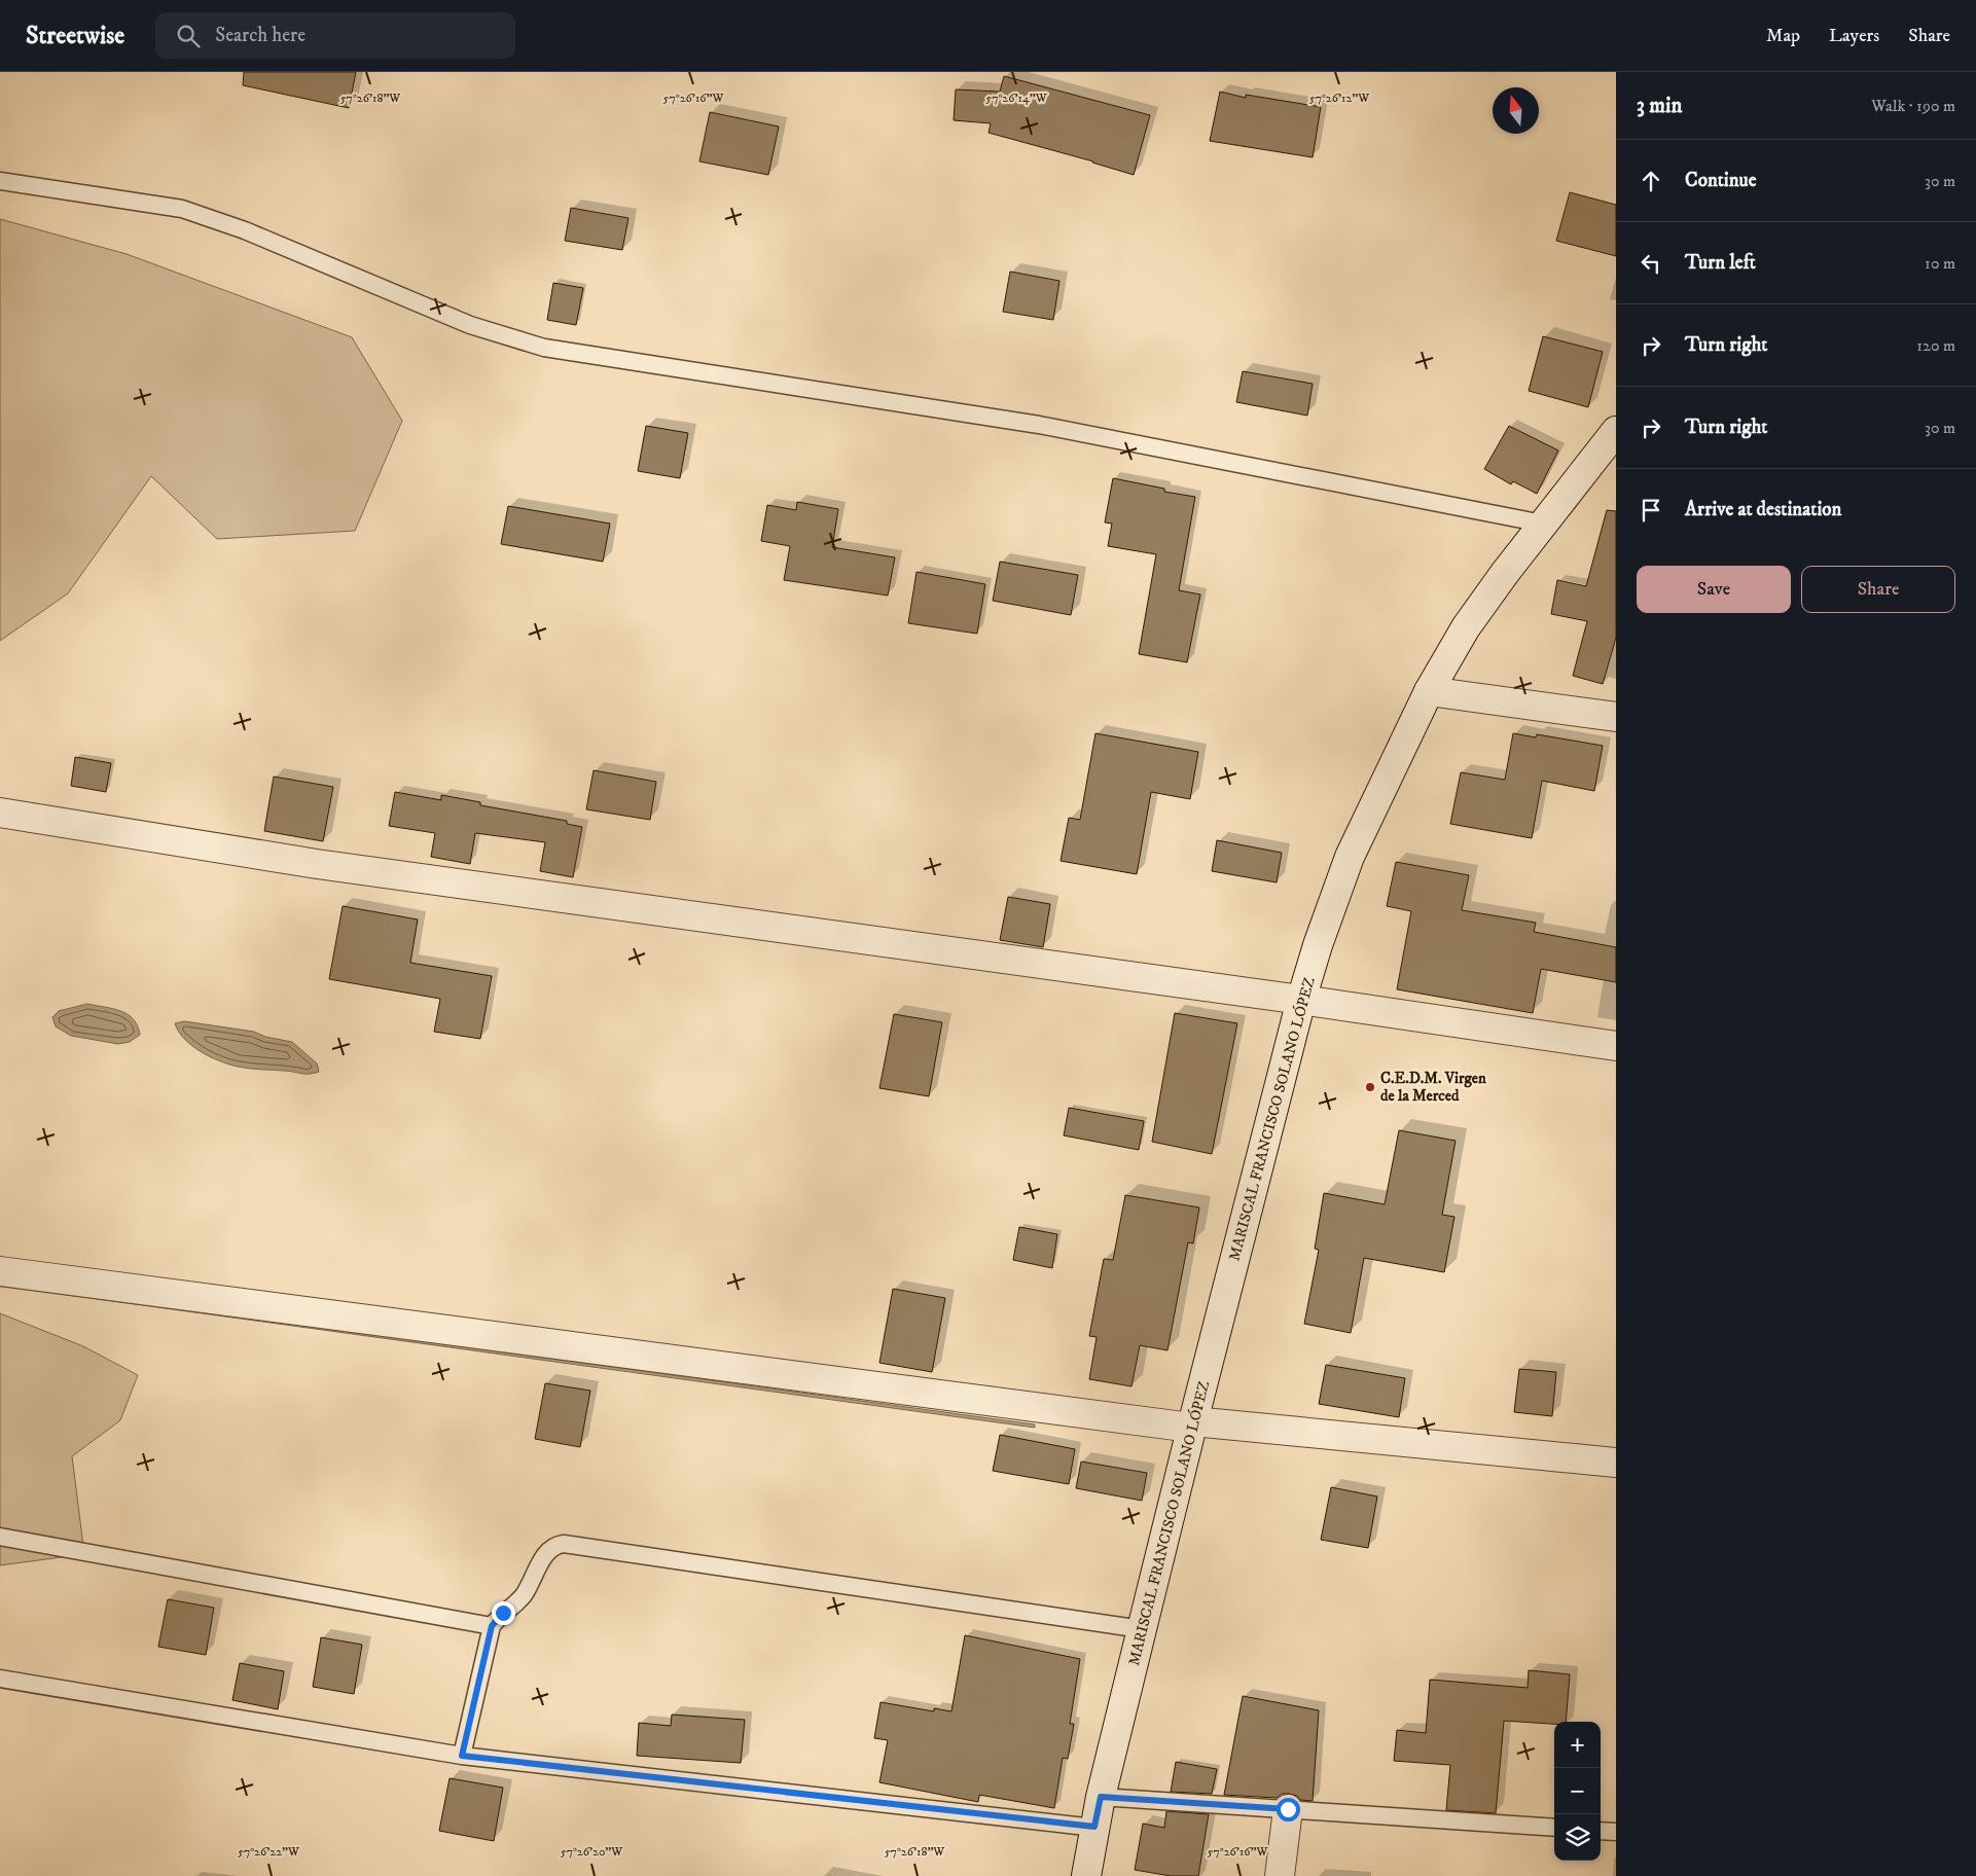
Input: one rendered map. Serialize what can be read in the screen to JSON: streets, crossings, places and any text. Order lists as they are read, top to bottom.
{
  "streets": {
    "street": ["MARISCAL FRANCISCO SOLANO LÓPEZ"]
  },
  "places": ["C.E.D.M. Virgen de la Merced"],
  "north": "top",
  "page": {
    "header": "Streetwise",
    "search": "Search here",
    "nav": ["Map", "Layers", "Share"],
    "heading": ["3 min", "Walk · 190 m"],
    "list": [
      ["Continue", "30 m"],
      ["Turn left", "10 m"],
      ["Turn right", "120 m"],
      ["Turn right", "30 m"],
      "Arrive at destination"
    ],
    "buttons": ["Save", "Share"],
    "map_buttons": ["+", "−"]
  },
  "coordinates": [
    "57°26'18\"W",
    "57°26'16\"W",
    "57°26'14\"W",
    "57°26'12\"W",
    "57°26'22\"W",
    "57°26'20\"W"
  ]
}
